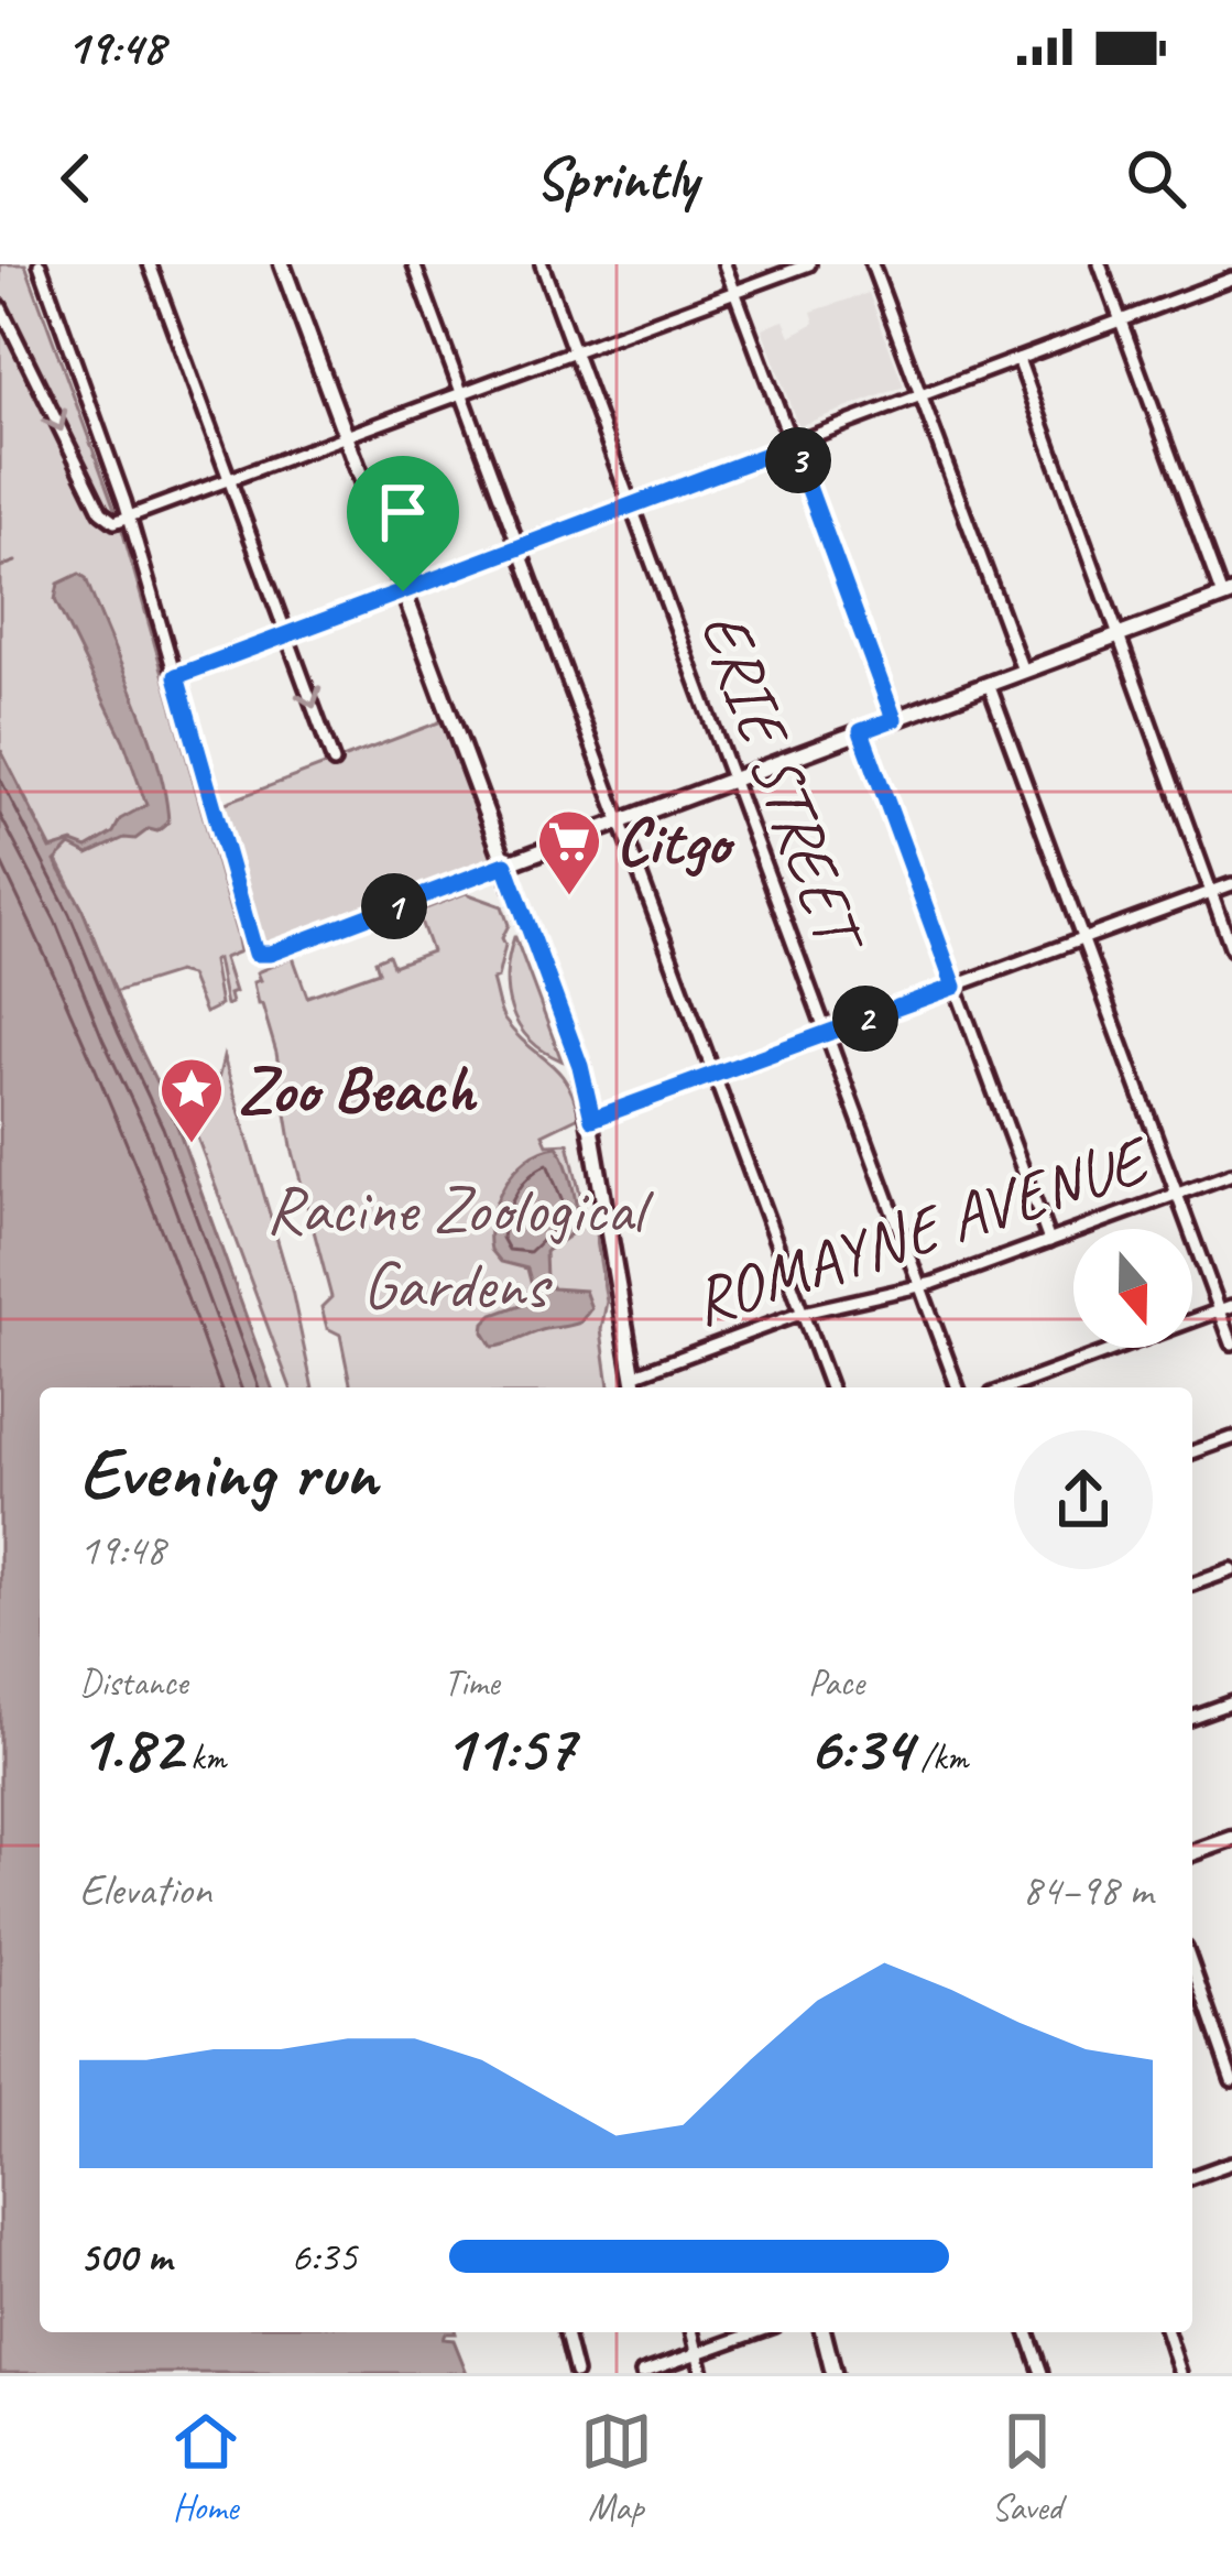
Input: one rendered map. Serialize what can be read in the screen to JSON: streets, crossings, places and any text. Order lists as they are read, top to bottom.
{
  "streets": {
    "street": ["ERIE STREET", "ROMAYNE AVENUE"]
  },
  "crossings": [
    ["ERIE STREET", "ROMAYNE AVENUE"]
  ],
  "parks": ["Racine Zoological Gardens"],
  "places": {
    "supermarket": ["Citgo"],
    "place": ["Zoo Beach"]
  },
  "north": "bottom",
  "page": {
    "status": "19:48",
    "header": "Sprintly",
    "pins": ["3", "1", "2"],
    "heading": ["Evening run", "19:48"],
    "stats": [
      ["Distance", "1.82 km"],
      ["Time", "11:57"],
      ["Pace", "6:34 /km"]
    ],
    "chart": ["Elevation", "84–98 m"],
    "list": [
      {
        "name": "500 m",
        "note": "6:35"
      }
    ],
    "tabs": ["Home", "Map", "Saved"]
  }
}
